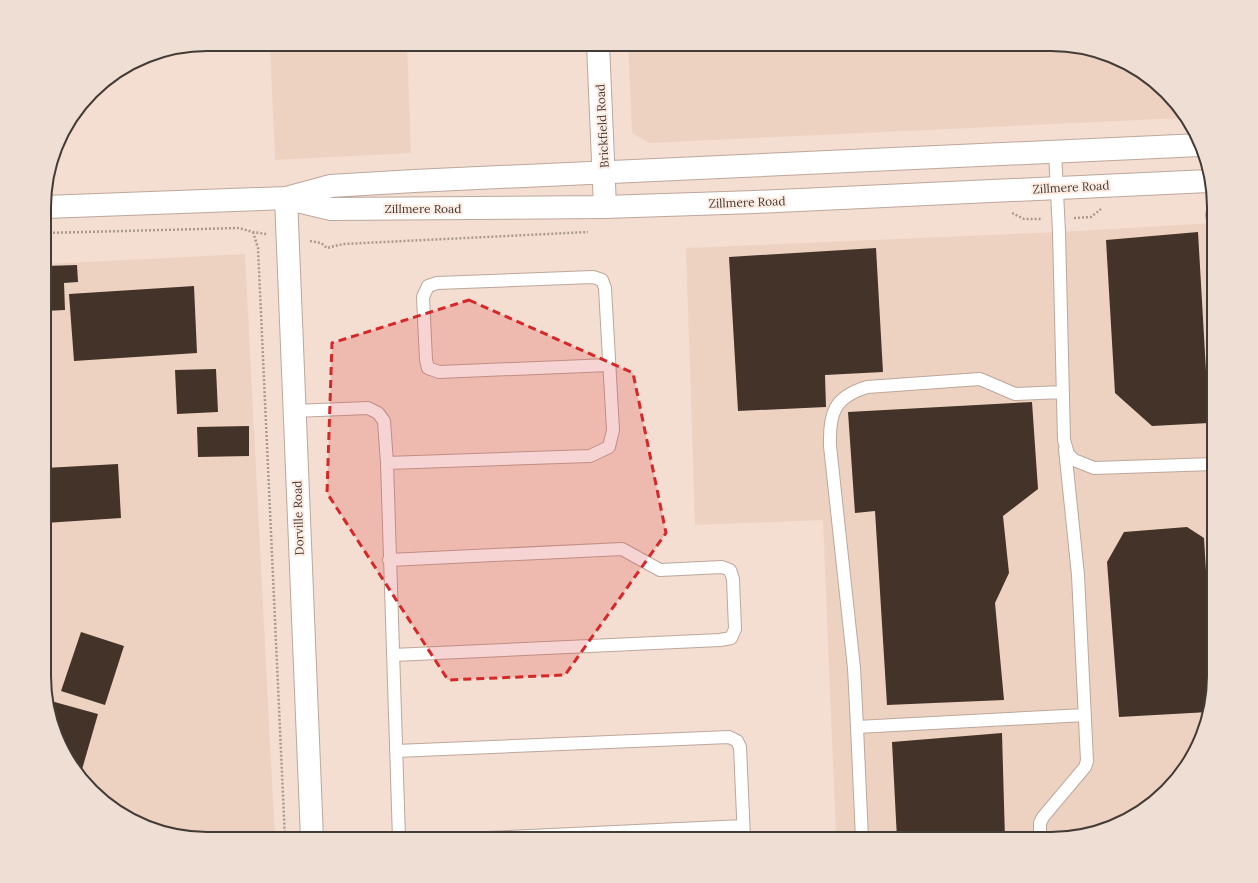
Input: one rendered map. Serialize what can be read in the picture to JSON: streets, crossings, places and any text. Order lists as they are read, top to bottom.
{
  "streets": {
    "main road": ["Brickfield Road", "Zillmere Road", "Dorville Road"]
  },
  "crossings": [
    ["Brickfield Road", "Zillmere Road"],
    ["Zillmere Road", "Dorville Road"]
  ]
}
